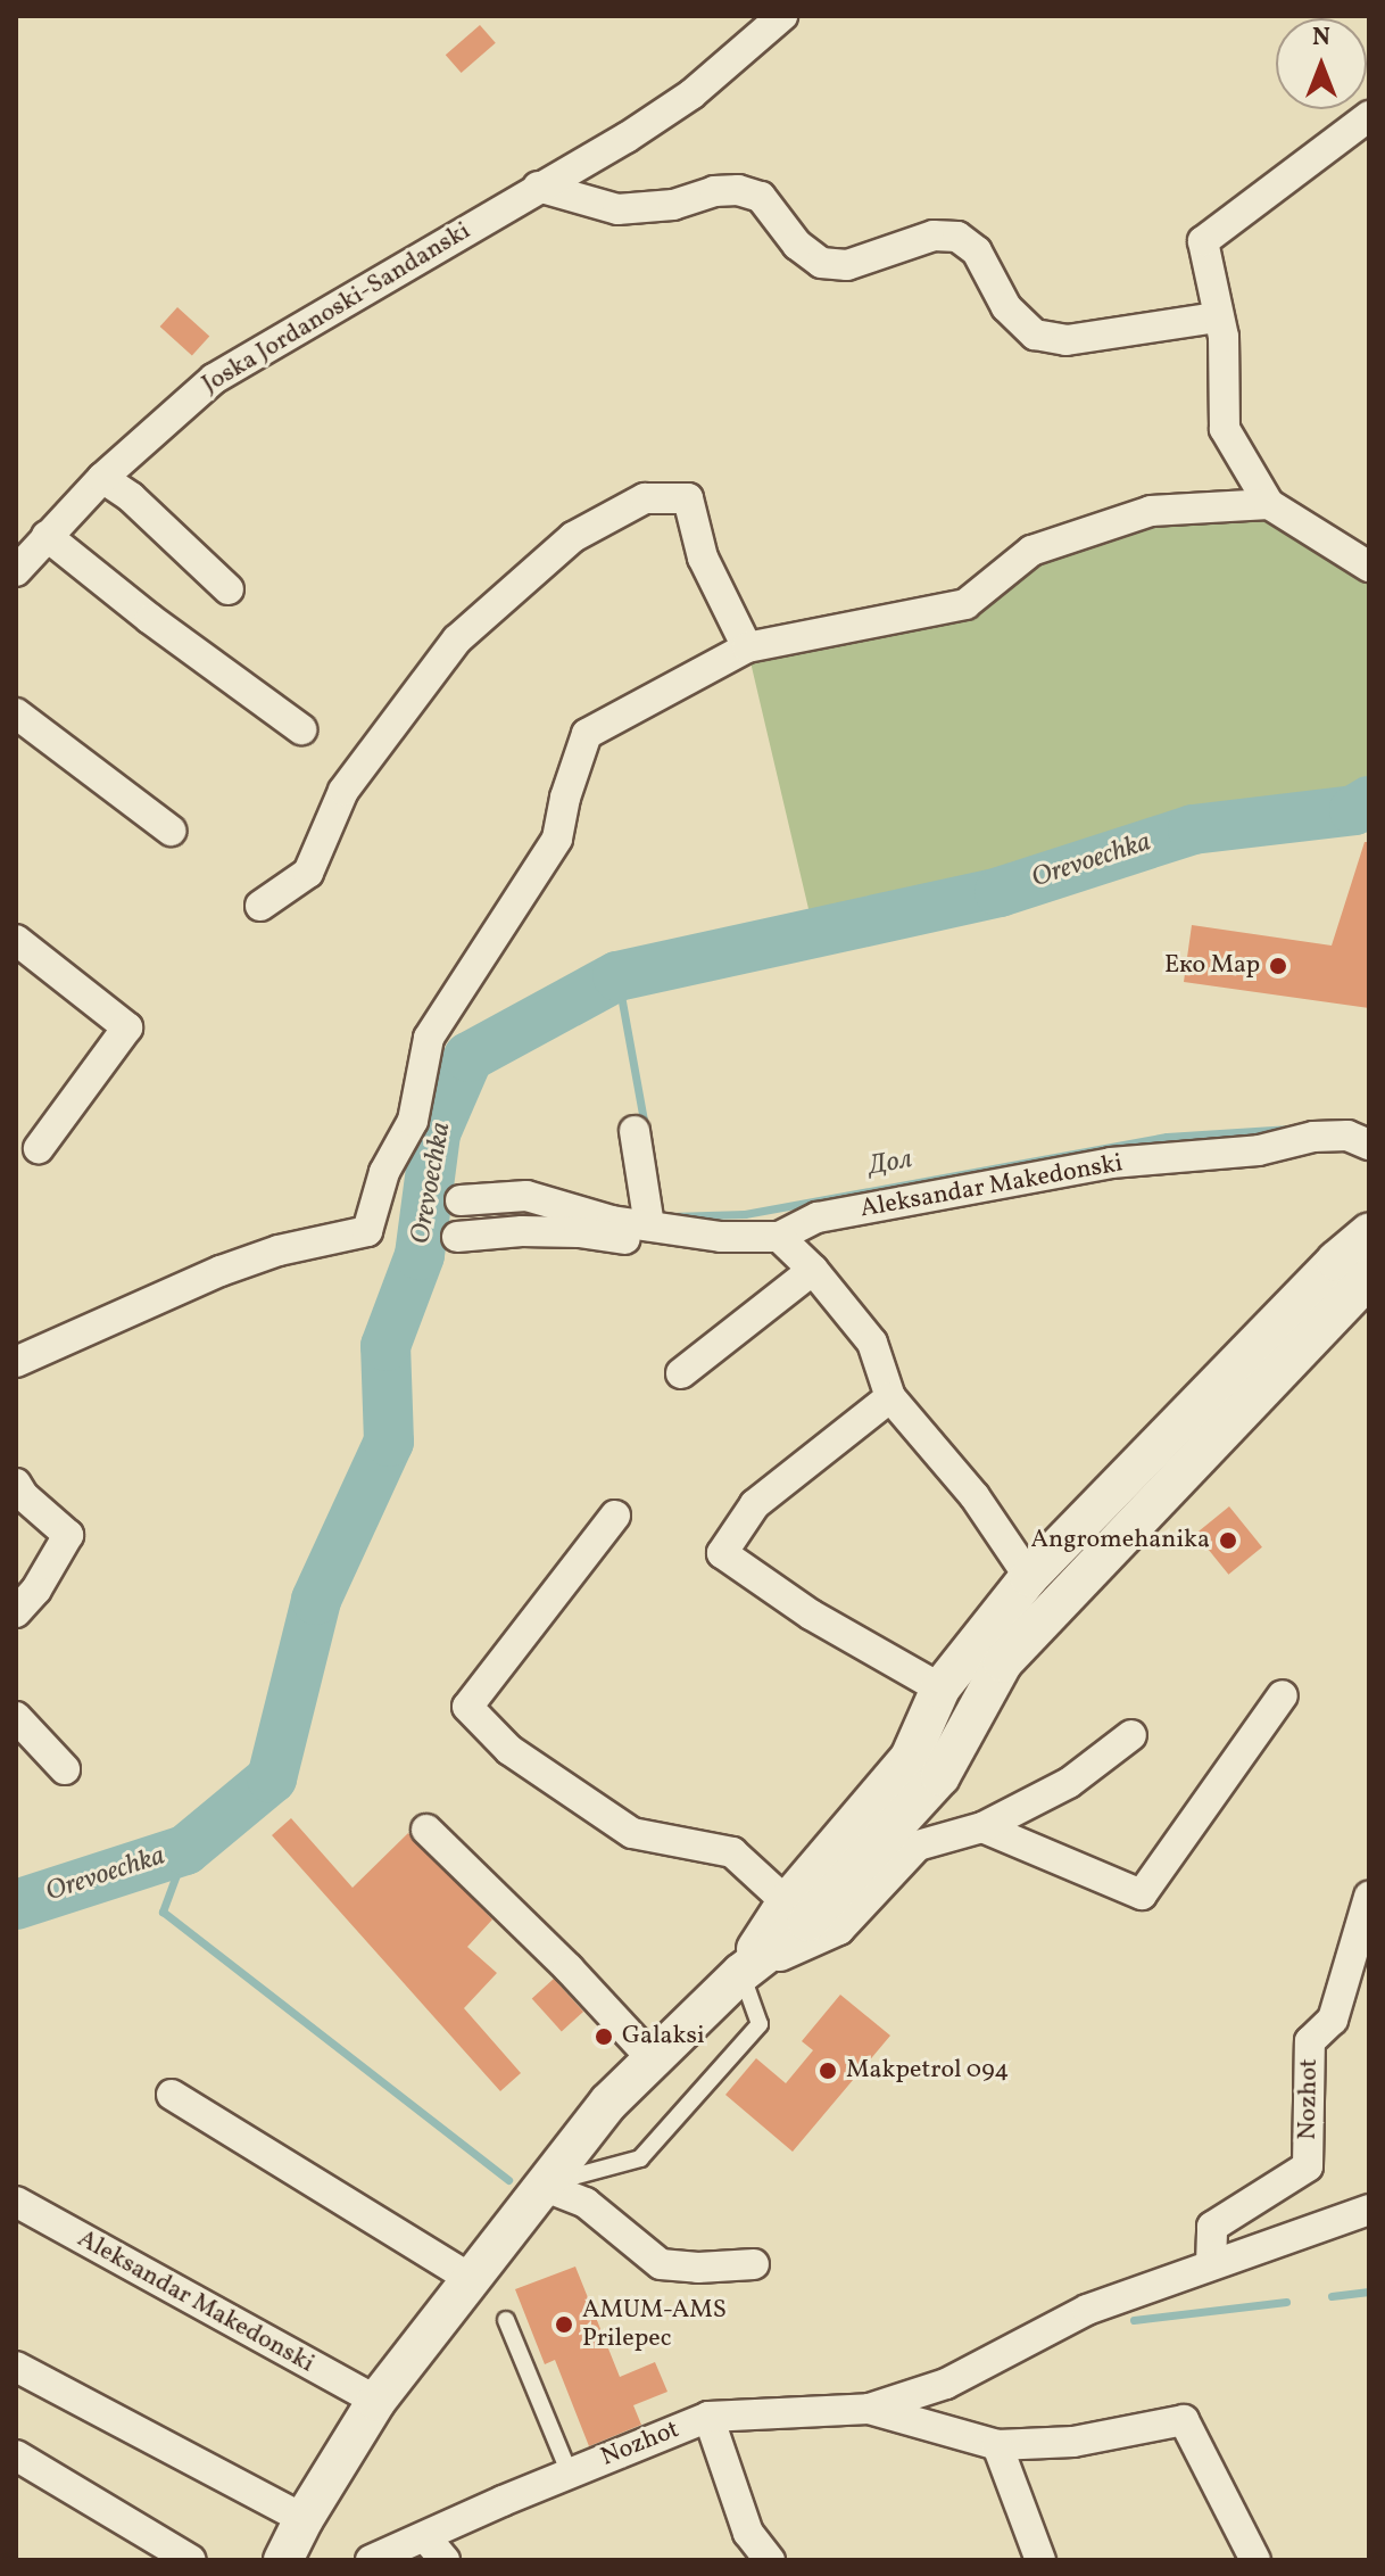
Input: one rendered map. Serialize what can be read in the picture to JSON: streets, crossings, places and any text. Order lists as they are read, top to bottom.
{
  "streets": {
    "street": ["Joska Jordanoski-Sandanski", "Aleksandar Makedonski", "Nozhot"]
  },
  "water": ["Orevoechka", "Дол"],
  "places": [
    "Еко Мар",
    "Angromehanika",
    "Galaksi",
    "Makpetrol 094",
    "AMUM-AMS Prilepec"
  ],
  "north": "top"
}
